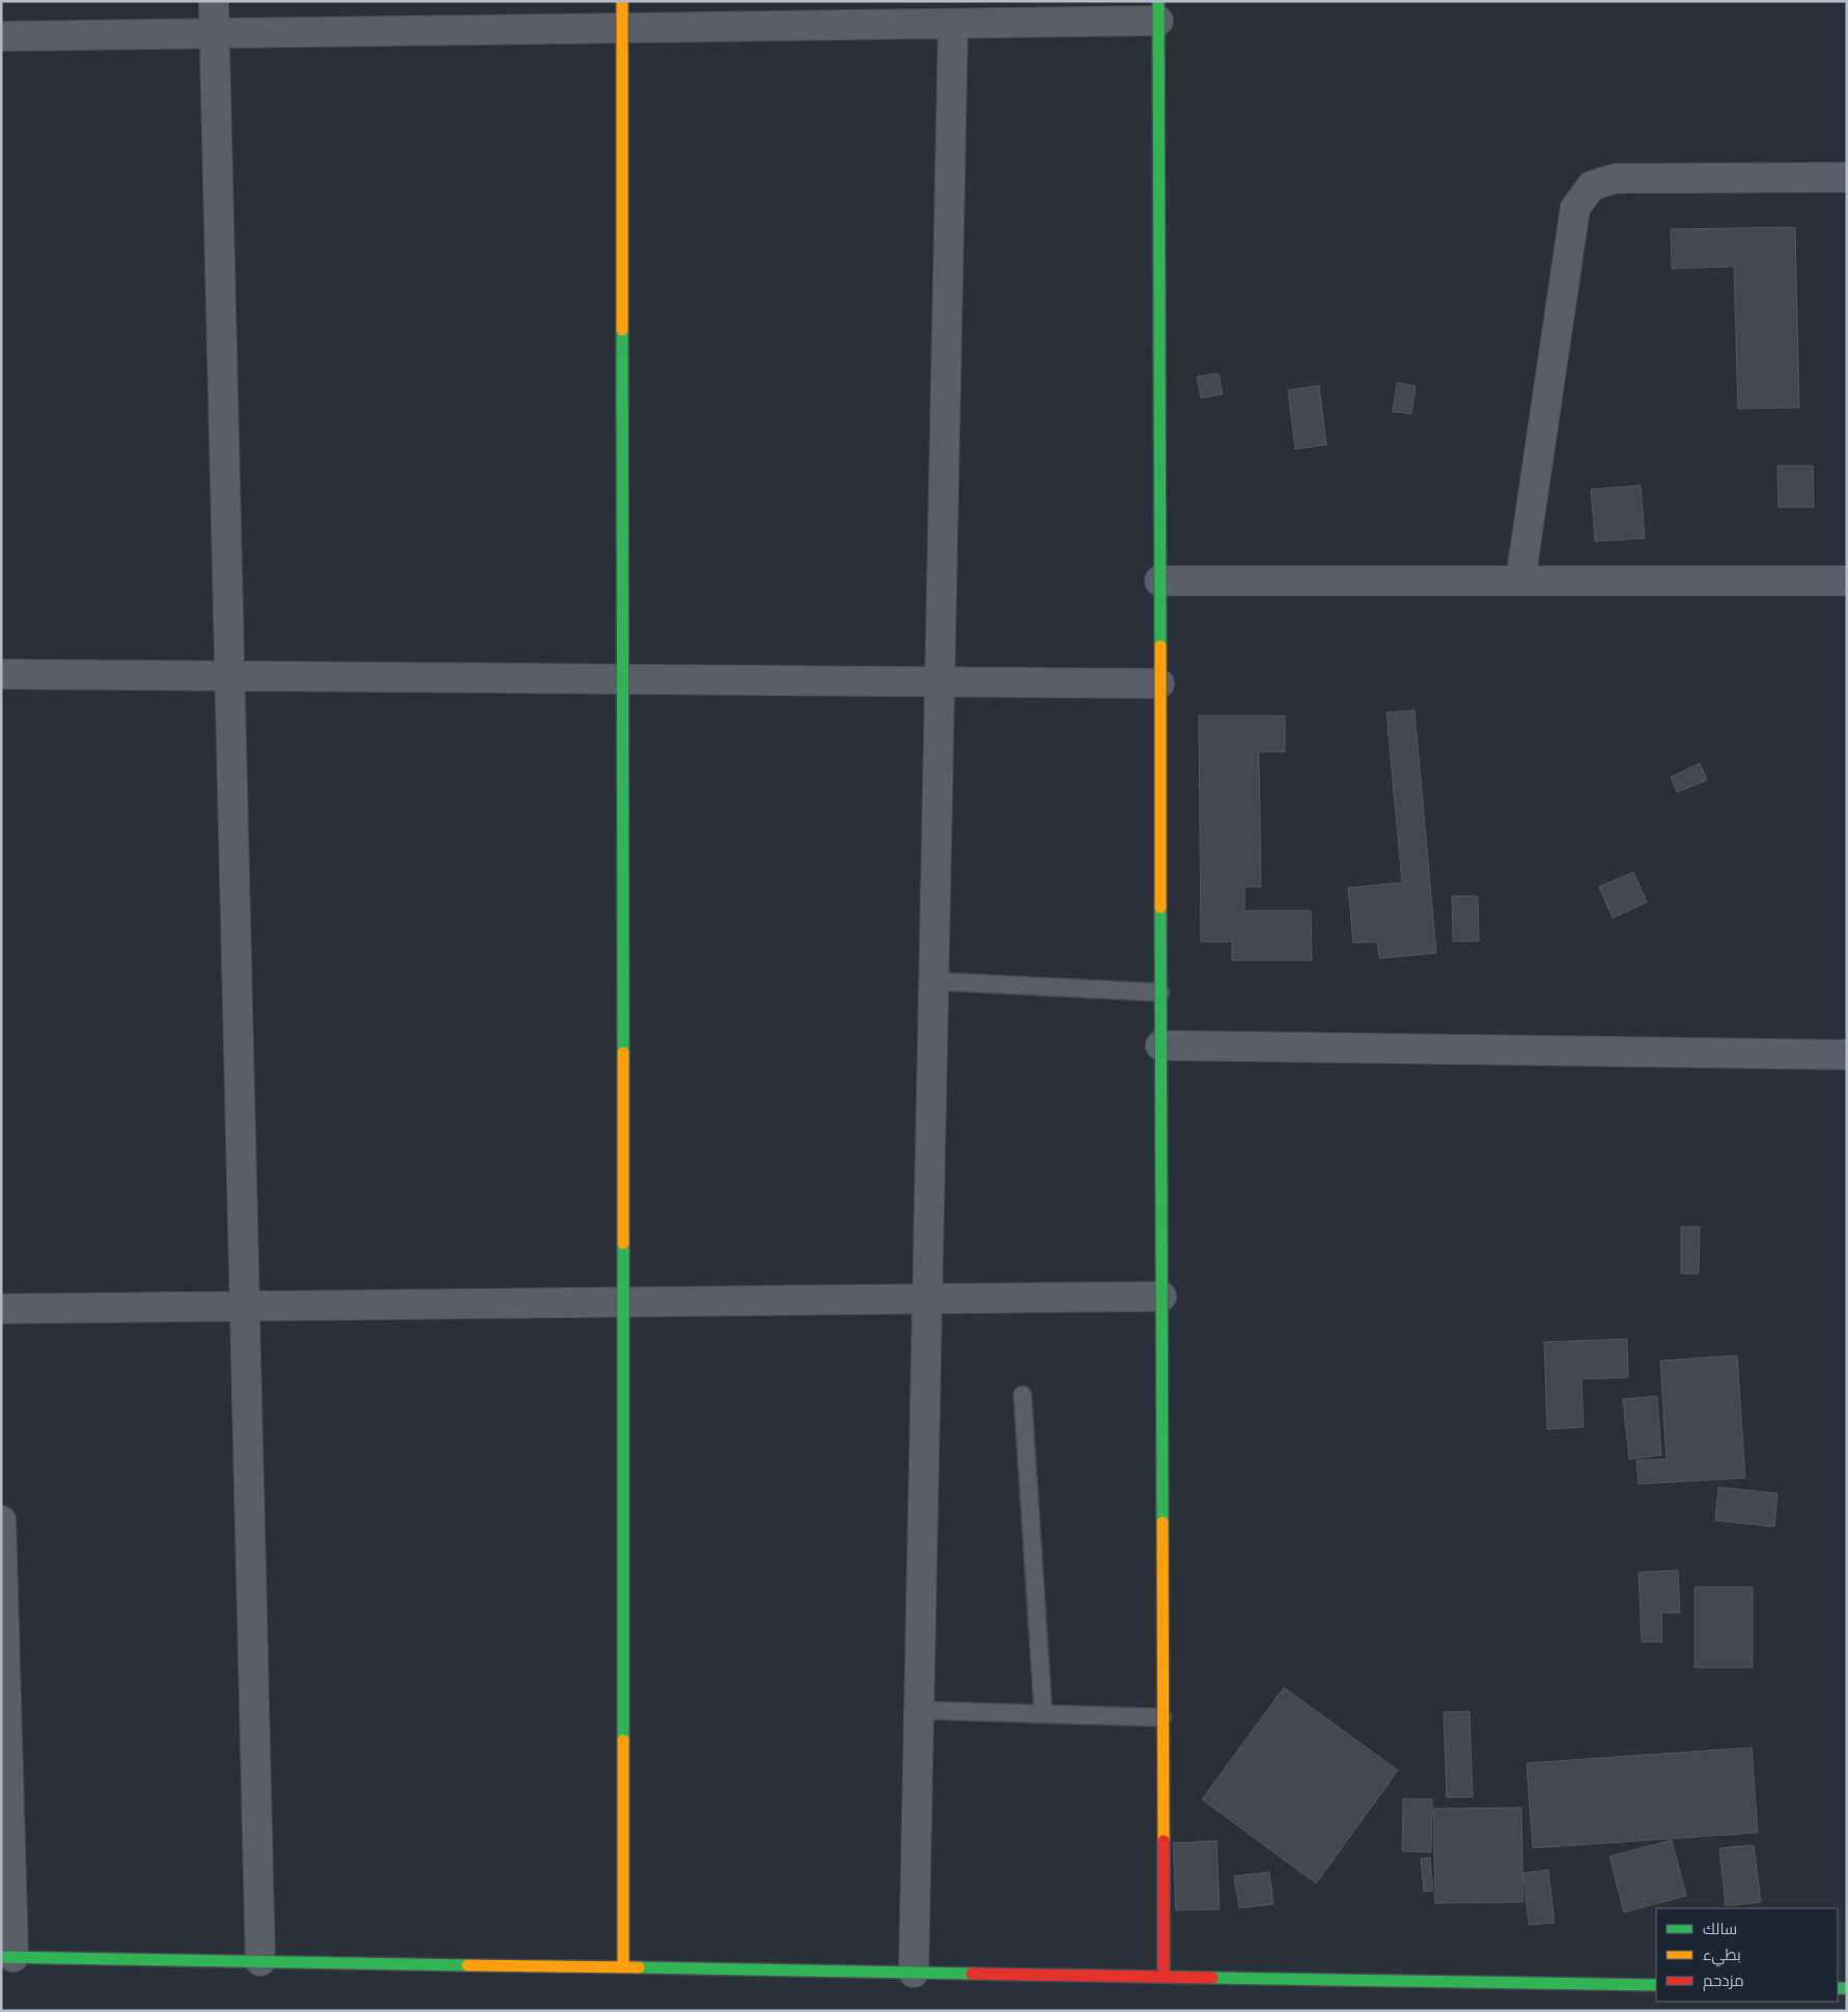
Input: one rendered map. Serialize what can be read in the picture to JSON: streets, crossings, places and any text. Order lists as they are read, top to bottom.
{
  "legend": ["سالك", "بطيء", "مزدحم"]
}
